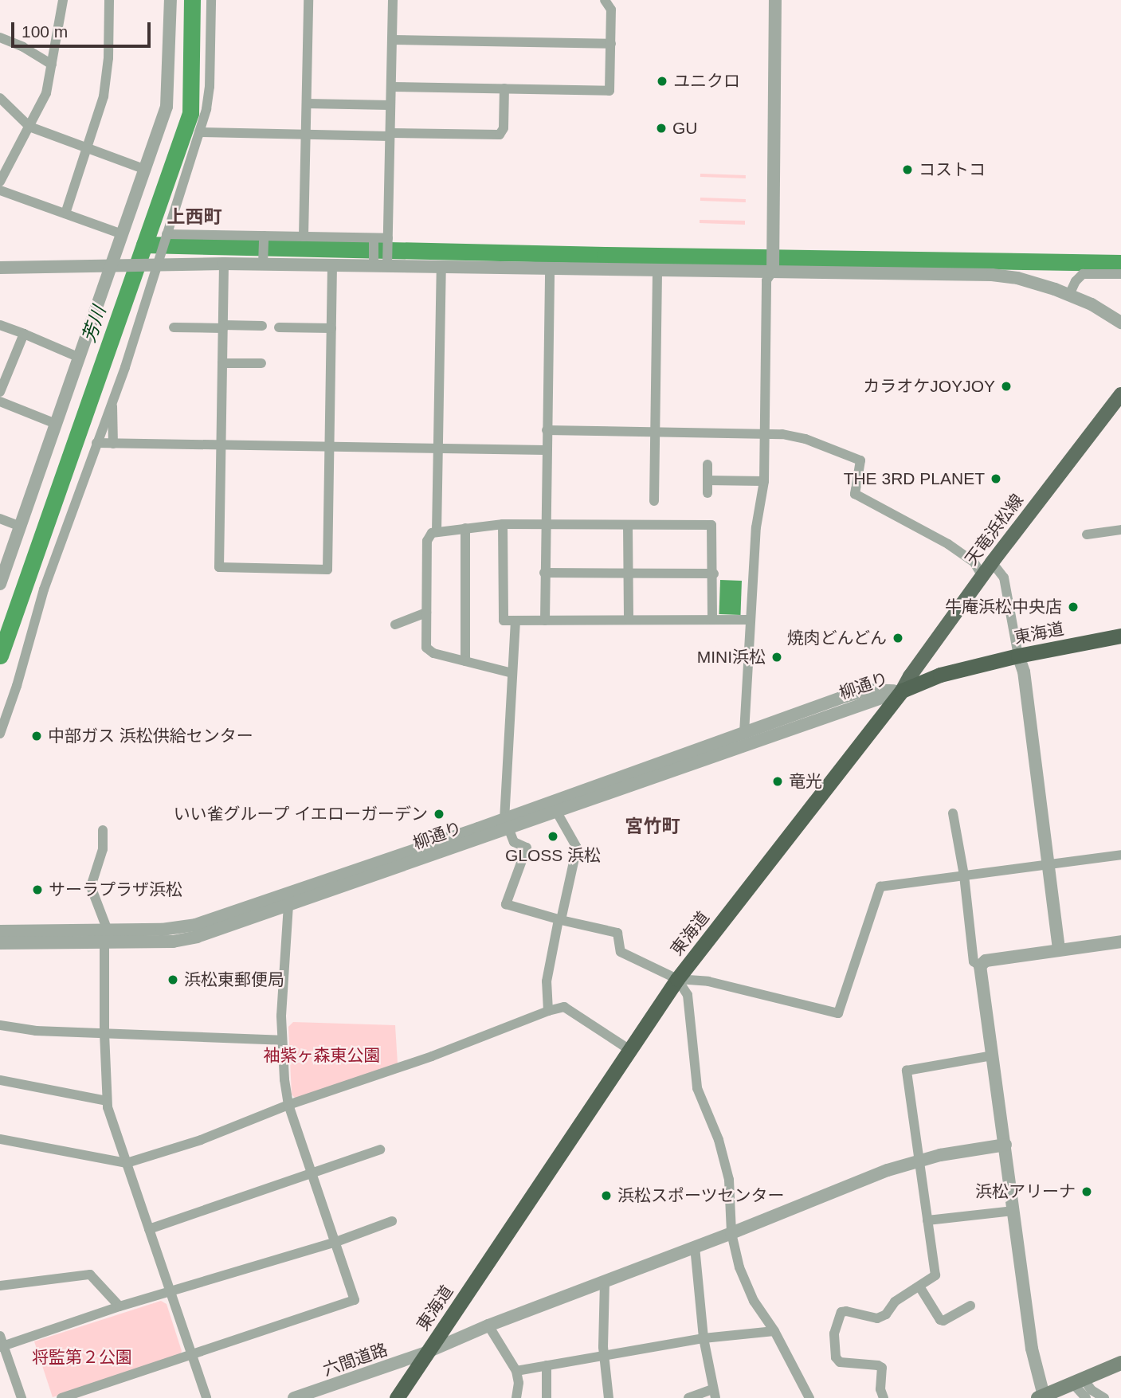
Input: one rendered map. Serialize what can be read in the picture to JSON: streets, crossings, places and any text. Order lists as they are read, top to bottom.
{
  "streets": {
    "highway": ["東海道"],
    "main road": ["天竜浜松線"],
    "street": ["柳通り", "六間道路"]
  },
  "crossings": [
    ["天竜浜松線", "東海道"],
    ["天竜浜松線", "柳通り"],
    ["東海道", "柳通り"],
    ["東海道", "六間道路"]
  ],
  "districts": ["上西町", "宮竹町"],
  "water": ["芳川"],
  "parks": ["袖紫ヶ森東公園", "将監第２公園"],
  "places": [
    "ユニクロ",
    "GU",
    "コストコ",
    "カラオケJOYJOY",
    "THE 3RD PLANET",
    "牛庵浜松中央店",
    "焼肉どんどん",
    "MINI浜松",
    "中部ガス 浜松供給センター",
    "竜光",
    "いい雀グループ イエローガーデン",
    "GLOSS 浜松",
    "サーラプラザ浜松",
    "浜松東郵便局",
    "浜松アリーナ",
    "浜松スポーツセンター"
  ],
  "scale_bar": "100 m"
}
